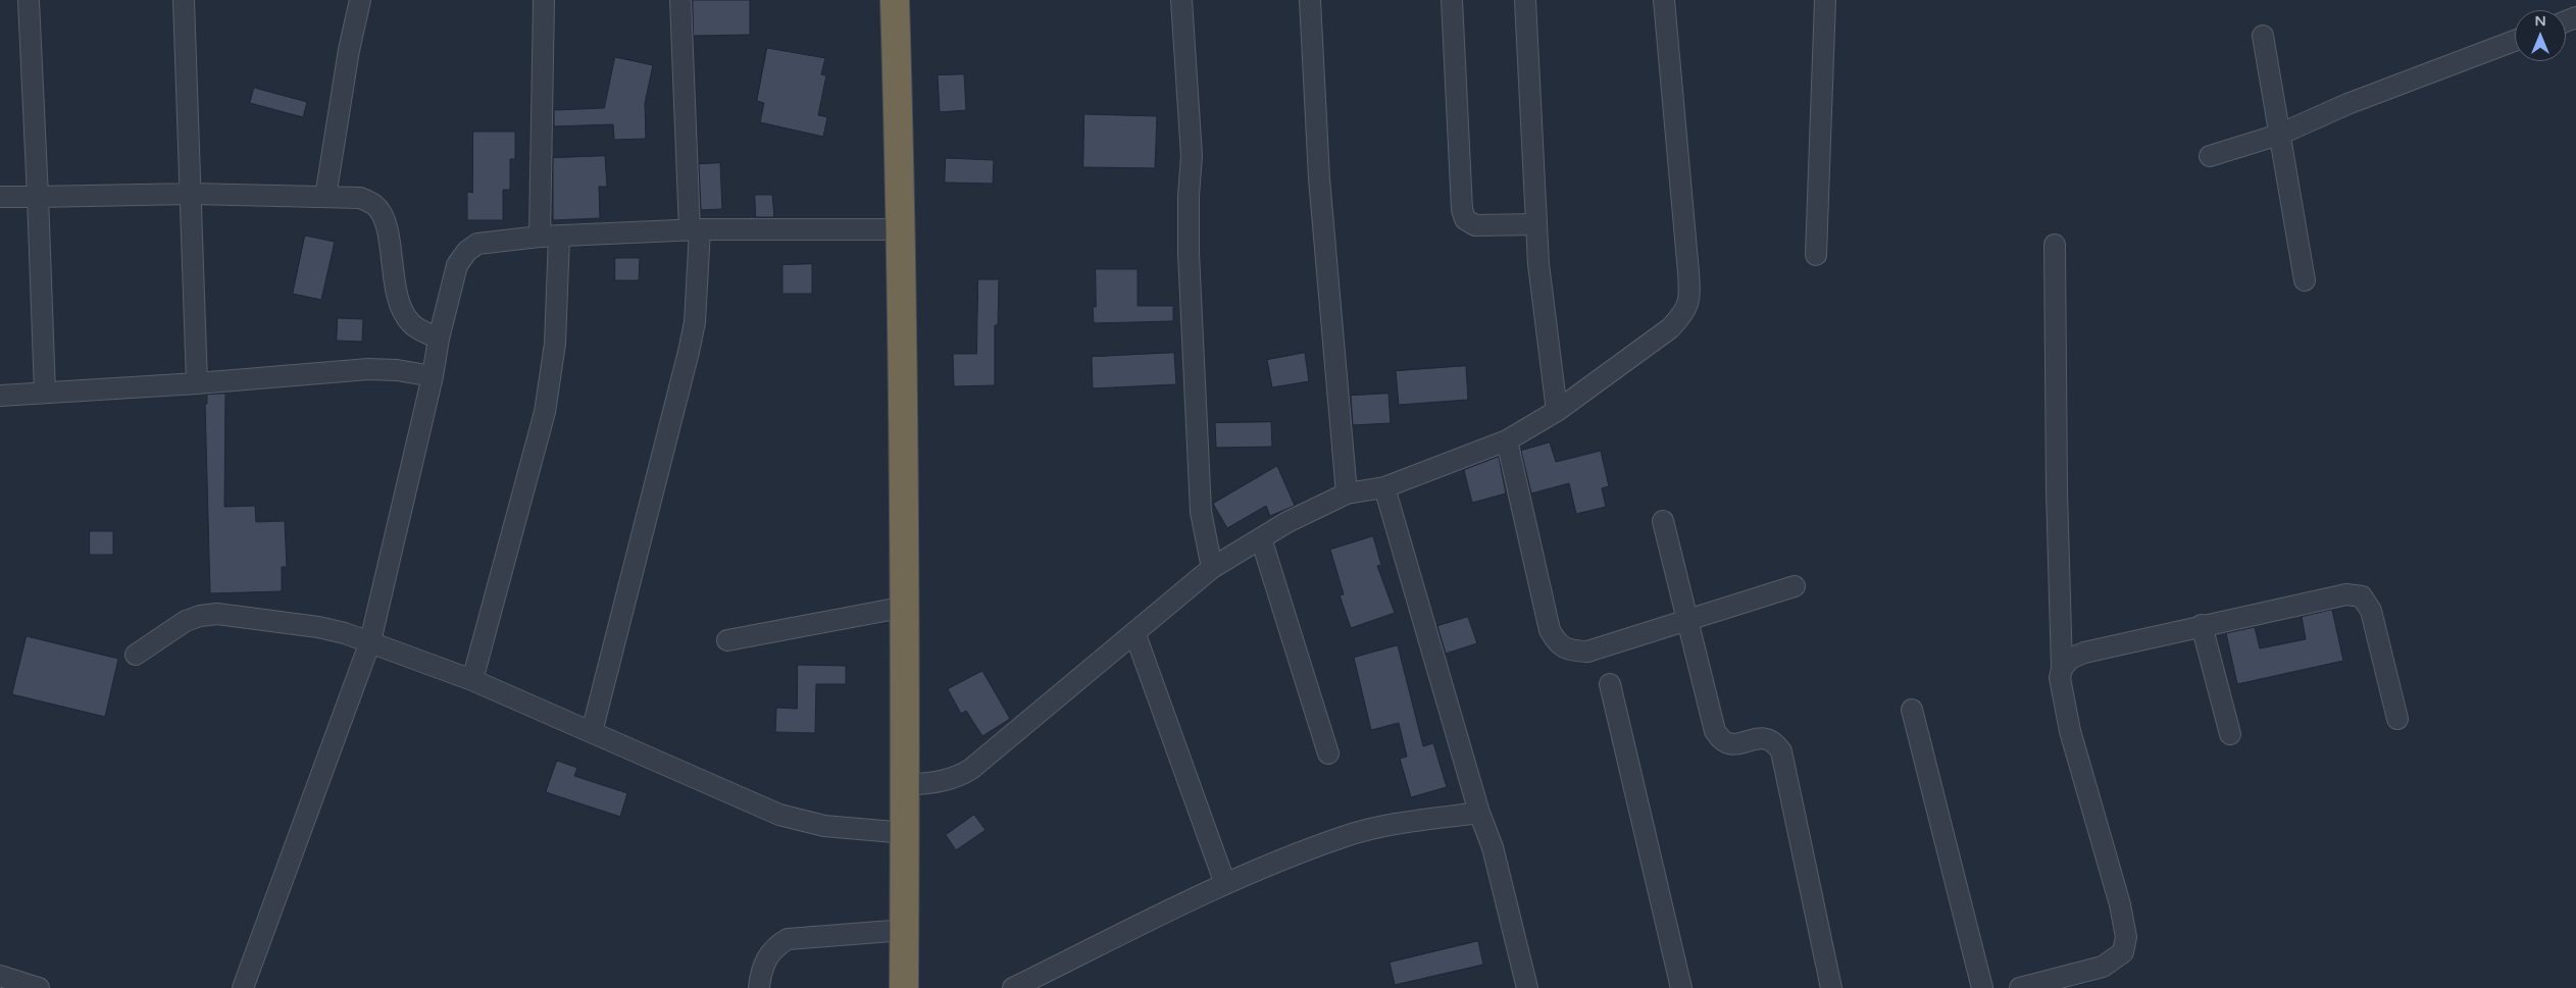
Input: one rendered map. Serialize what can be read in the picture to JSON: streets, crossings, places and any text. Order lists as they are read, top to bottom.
{
  "north": "top"
}
